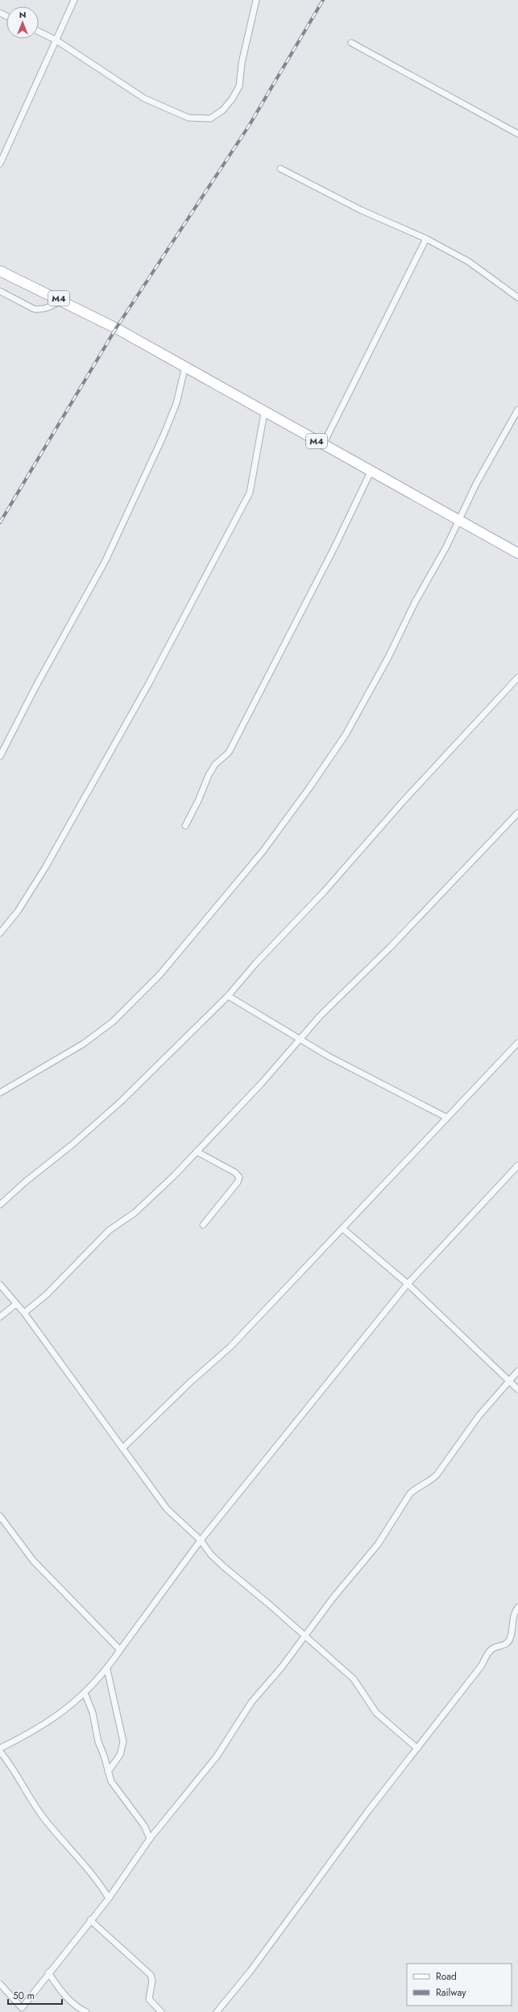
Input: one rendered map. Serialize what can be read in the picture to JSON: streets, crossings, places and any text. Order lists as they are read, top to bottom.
{
  "streets": {
    "main road": ["M4"]
  },
  "legend": ["Road", "Railway"],
  "scale_bar": "50 m",
  "north": "top"
}
